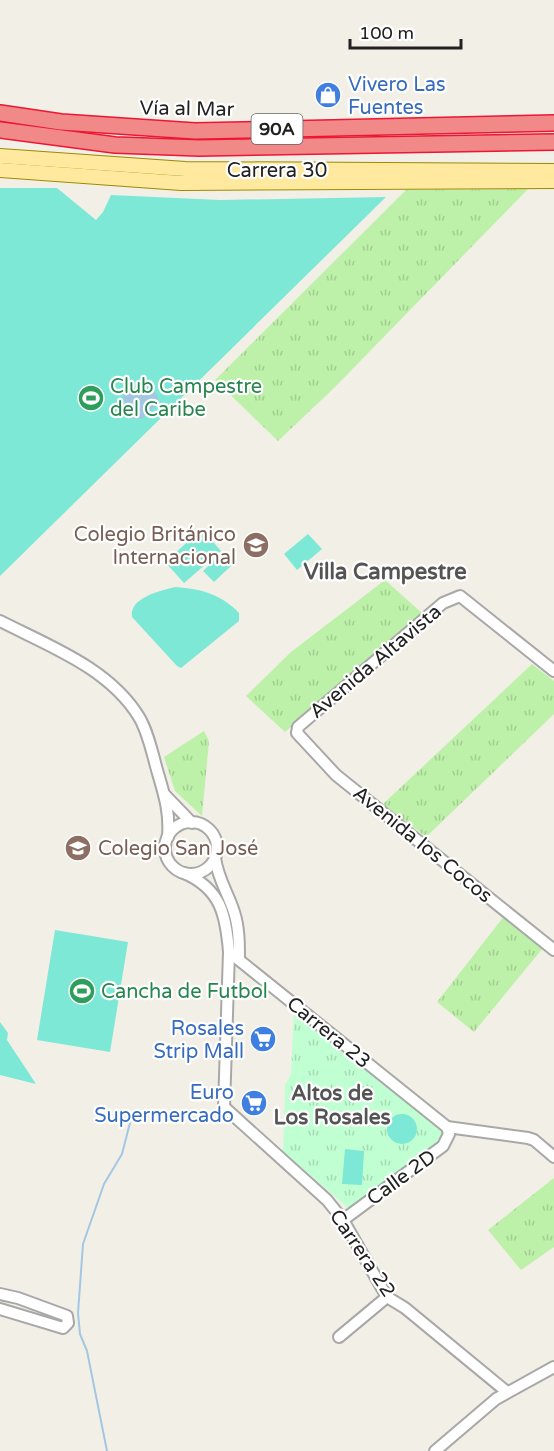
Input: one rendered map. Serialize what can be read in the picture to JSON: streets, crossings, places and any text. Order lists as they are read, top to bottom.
{
  "streets": {
    "highway": ["Vía al Mar", "90A"],
    "main road": ["Carrera 30"],
    "street": [
      "Avenida Altavista",
      "Avenida los Cocos",
      "Carrera 23",
      "Calle 2D",
      "Carrera 22"
    ]
  },
  "crossings": [
    ["Avenida Altavista", "Avenida los Cocos"],
    ["Carrera 23", "Calle 2D"],
    ["Calle 2D", "Carrera 22"]
  ],
  "districts": ["Villa Campestre", "Altos de Los Rosales"],
  "places": {
    "shop": ["Vivero Las Fuentes"],
    "sports": ["Club Campestre del Caribe", "Cancha de Futbol"],
    "school or university": ["Colegio Británico Internacional", "Colegio San José"],
    "supermarket": ["Rosales Strip Mall", "Euro Supermercado"]
  },
  "scale_bar": "100 m"
}
